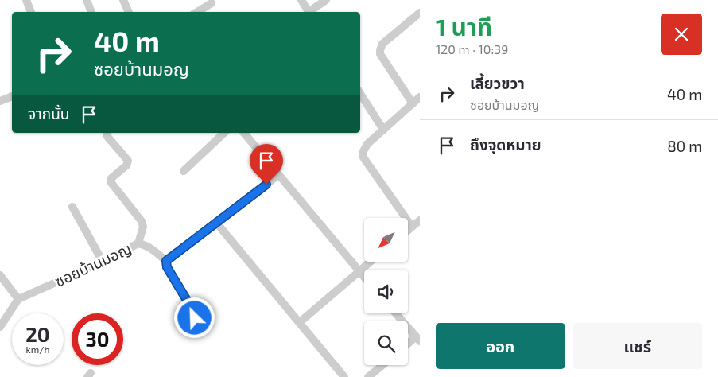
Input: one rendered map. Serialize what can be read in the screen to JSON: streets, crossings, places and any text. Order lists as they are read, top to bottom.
{
  "streets": {
    "street": ["ซอยบ้านมอญ"]
  },
  "north": "bottom left",
  "page": {
    "heading": ["1 นาที", "120 m · 10:39"],
    "turn": ["40 m", "ซอยบ้านมอญ"],
    "list": [
      {
        "name": "เลี้ยวขวา",
        "note": "ซอยบ้านมอญ",
        "value": "40 m"
      },
      {
        "name": "ถึงจุดหมาย",
        "value": "80 m"
      }
    ],
    "then": "จากนั้น",
    "speed": "20 km/h",
    "limit": "30",
    "buttons": ["ออก", "แชร์"]
  }
}
